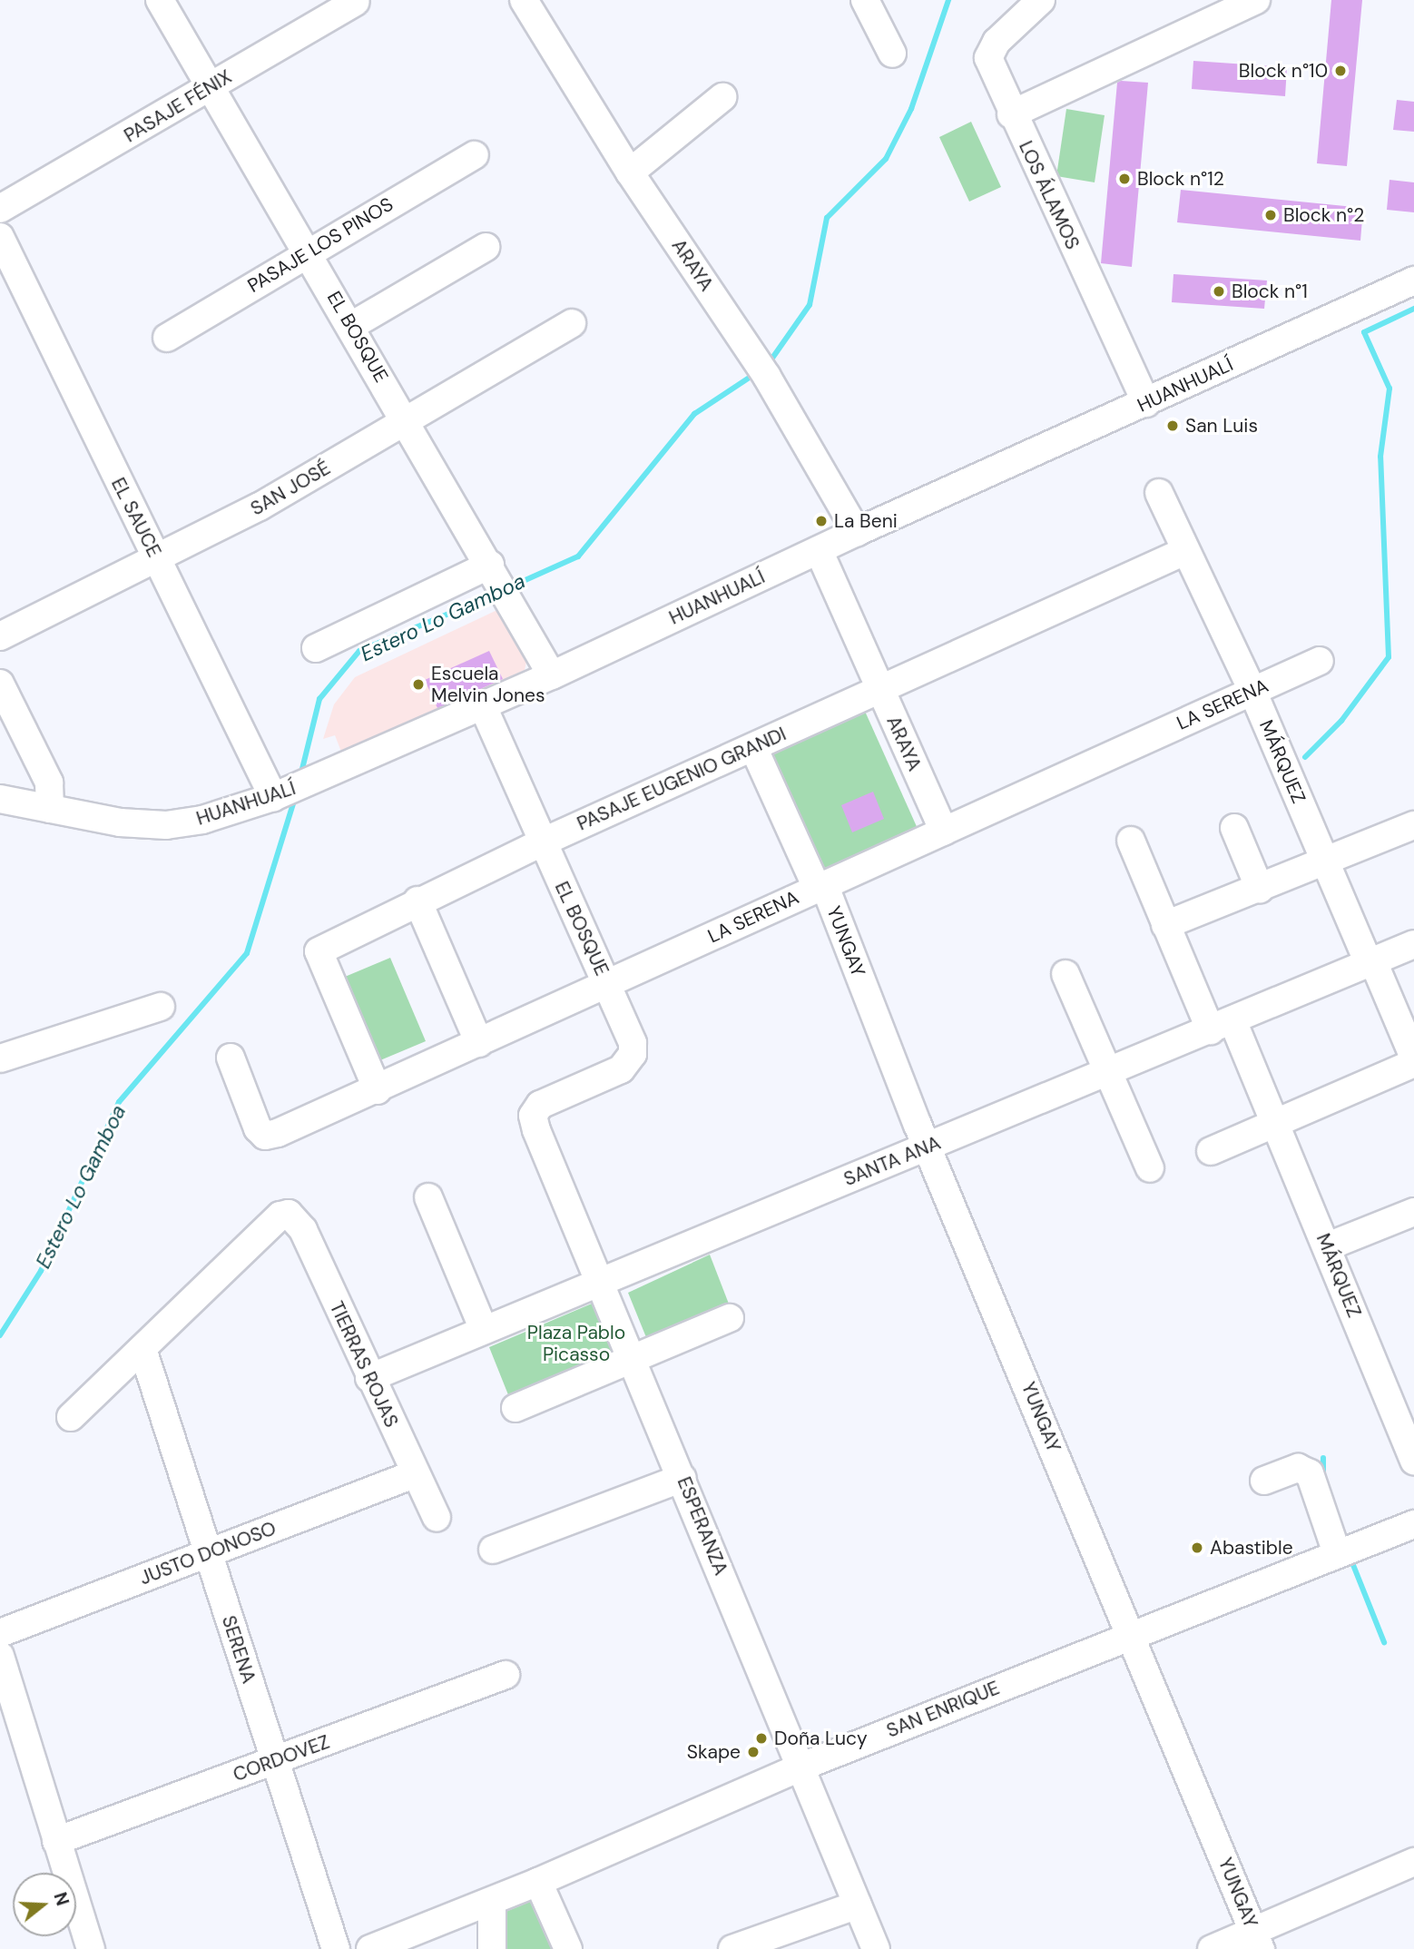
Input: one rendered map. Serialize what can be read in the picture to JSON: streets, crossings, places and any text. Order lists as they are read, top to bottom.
{
  "streets": {
    "street": [
      "PASAJE FÉNIX",
      "LOS ÁLAMOS",
      "PASAJE LOS PINOS",
      "ARAYA",
      "EL BOSQUE",
      "HUANHUALÍ",
      "SAN JOSÉ",
      "EL SAUCE",
      "LA SERENA",
      "MÁRQUEZ",
      "PASAJE EUGENIO GRANDI",
      "YUNGAY",
      "SANTA ANA",
      "TIERRAS ROJAS",
      "ESPERANZA",
      "JUSTO DONOSO",
      "SERENA",
      "SAN ENRIQUE",
      "CORDOVEZ"
    ]
  },
  "crossings": [
    ["PASAJE FÉNIX", "EL BOSQUE"],
    ["LOS ÁLAMOS", "HUANHUALÍ"],
    ["PASAJE LOS PINOS", "EL BOSQUE"],
    ["ARAYA", "HUANHUALÍ"],
    ["ARAYA", "LA SERENA"],
    ["ARAYA", "PASAJE EUGENIO GRANDI"],
    ["EL BOSQUE", "HUANHUALÍ"],
    ["EL BOSQUE", "SAN JOSÉ"],
    ["EL BOSQUE", "LA SERENA"],
    ["EL BOSQUE", "PASAJE EUGENIO GRANDI"],
    ["EL BOSQUE", "ESPERANZA"],
    ["HUANHUALÍ", "EL SAUCE"],
    ["SAN JOSÉ", "EL SAUCE"],
    ["LA SERENA", "MÁRQUEZ"],
    ["LA SERENA", "PASAJE EUGENIO GRANDI"],
    ["LA SERENA", "YUNGAY"],
    ["MÁRQUEZ", "PASAJE EUGENIO GRANDI"],
    ["MÁRQUEZ", "SANTA ANA"],
    ["PASAJE EUGENIO GRANDI", "YUNGAY"],
    ["YUNGAY", "SANTA ANA"],
    ["YUNGAY", "SAN ENRIQUE"],
    ["SANTA ANA", "TIERRAS ROJAS"],
    ["SANTA ANA", "ESPERANZA"],
    ["TIERRAS ROJAS", "JUSTO DONOSO"],
    ["TIERRAS ROJAS", "SERENA"],
    ["ESPERANZA", "SAN ENRIQUE"],
    ["JUSTO DONOSO", "SERENA"],
    ["SERENA", "CORDOVEZ"]
  ],
  "water": ["Estero Lo Gamboa"],
  "parks": ["Plaza Pablo Picasso"],
  "places": [
    "Block n°10",
    "Block n°12",
    "Block n°2",
    "Block n°1",
    "San Luis",
    "La Beni",
    "Escuela Melvin Jones",
    "Abastible",
    "Doña Lucy",
    "Skape"
  ],
  "north": "right"
}
